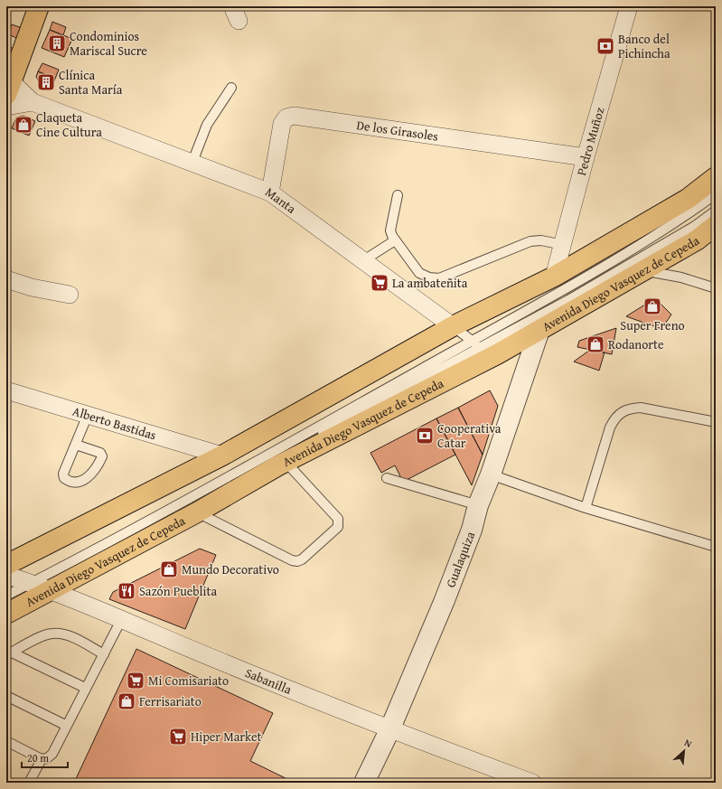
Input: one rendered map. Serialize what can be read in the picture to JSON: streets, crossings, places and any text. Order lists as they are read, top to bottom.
{
  "streets": {
    "main road": ["Avenida Diego Vasquez de Cepeda"],
    "street": [
      "De los Girasoles",
      "Pedro Muñoz",
      "Manta",
      "Alberto Bastidas",
      "Gualaquiza",
      "Sabanilla"
    ]
  },
  "crossings": [
    ["De los Girasoles", "Pedro Muñoz"],
    ["De los Girasoles", "Manta"],
    ["Manta", "Avenida Diego Vasquez de Cepeda"],
    ["Avenida Diego Vasquez de Cepeda", "Gualaquiza"],
    ["Avenida Diego Vasquez de Cepeda", "Sabanilla"],
    ["Gualaquiza", "Sabanilla"]
  ],
  "places": {
    "building": ["Condominios Mariscal Sucre", "Clínica Santa María"],
    "bank": ["Banco del Pichincha", "Cooperativa Catar"],
    "shop": [
      "Claqueta Cine Cultura",
      "Super Freno",
      "Rodanorte",
      "Mundo Decorativo",
      "Ferrisariato"
    ],
    "supermarket": ["La ambateñita", "Mi Comisariato", "Hiper Market"],
    "restaurant": ["Sazón Pueblita"]
  },
  "scale_bar": "20 m",
  "north": "top right"
}
